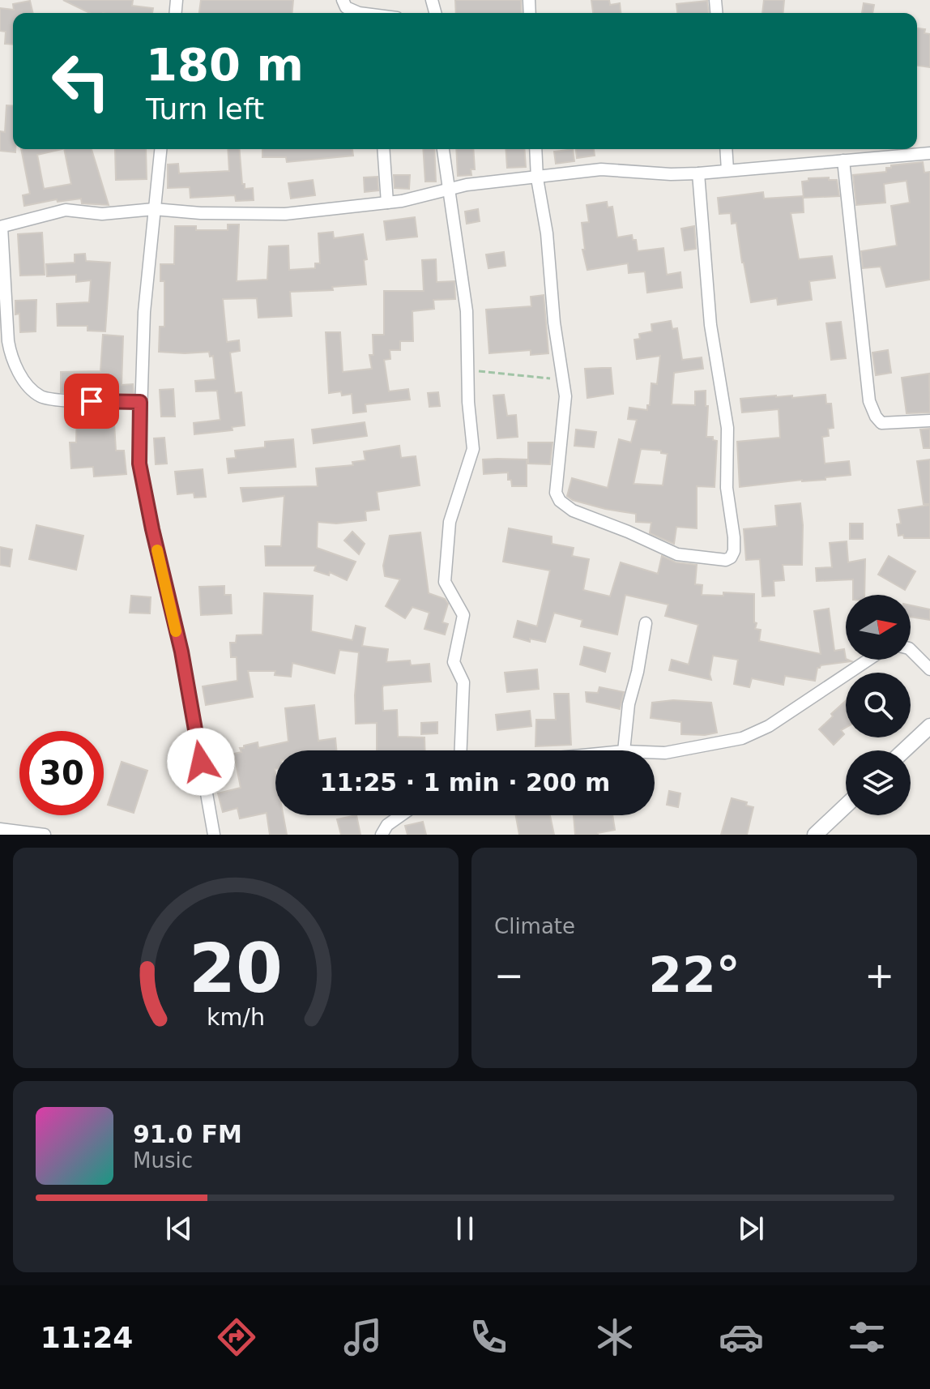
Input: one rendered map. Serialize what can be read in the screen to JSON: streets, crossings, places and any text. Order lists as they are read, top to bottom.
{
  "north": "right",
  "page": {
    "turn": ["180 m", "Turn left"],
    "limit": "30",
    "trip": "11:25 · 1 min · 200 m",
    "tile": "Climate",
    "heat": ["−", "22°", "+"],
    "song": ["91.0 FM", "Music"],
    "tabs": "11:24",
    "gauge": ["20", "km/h"]
  }
}
